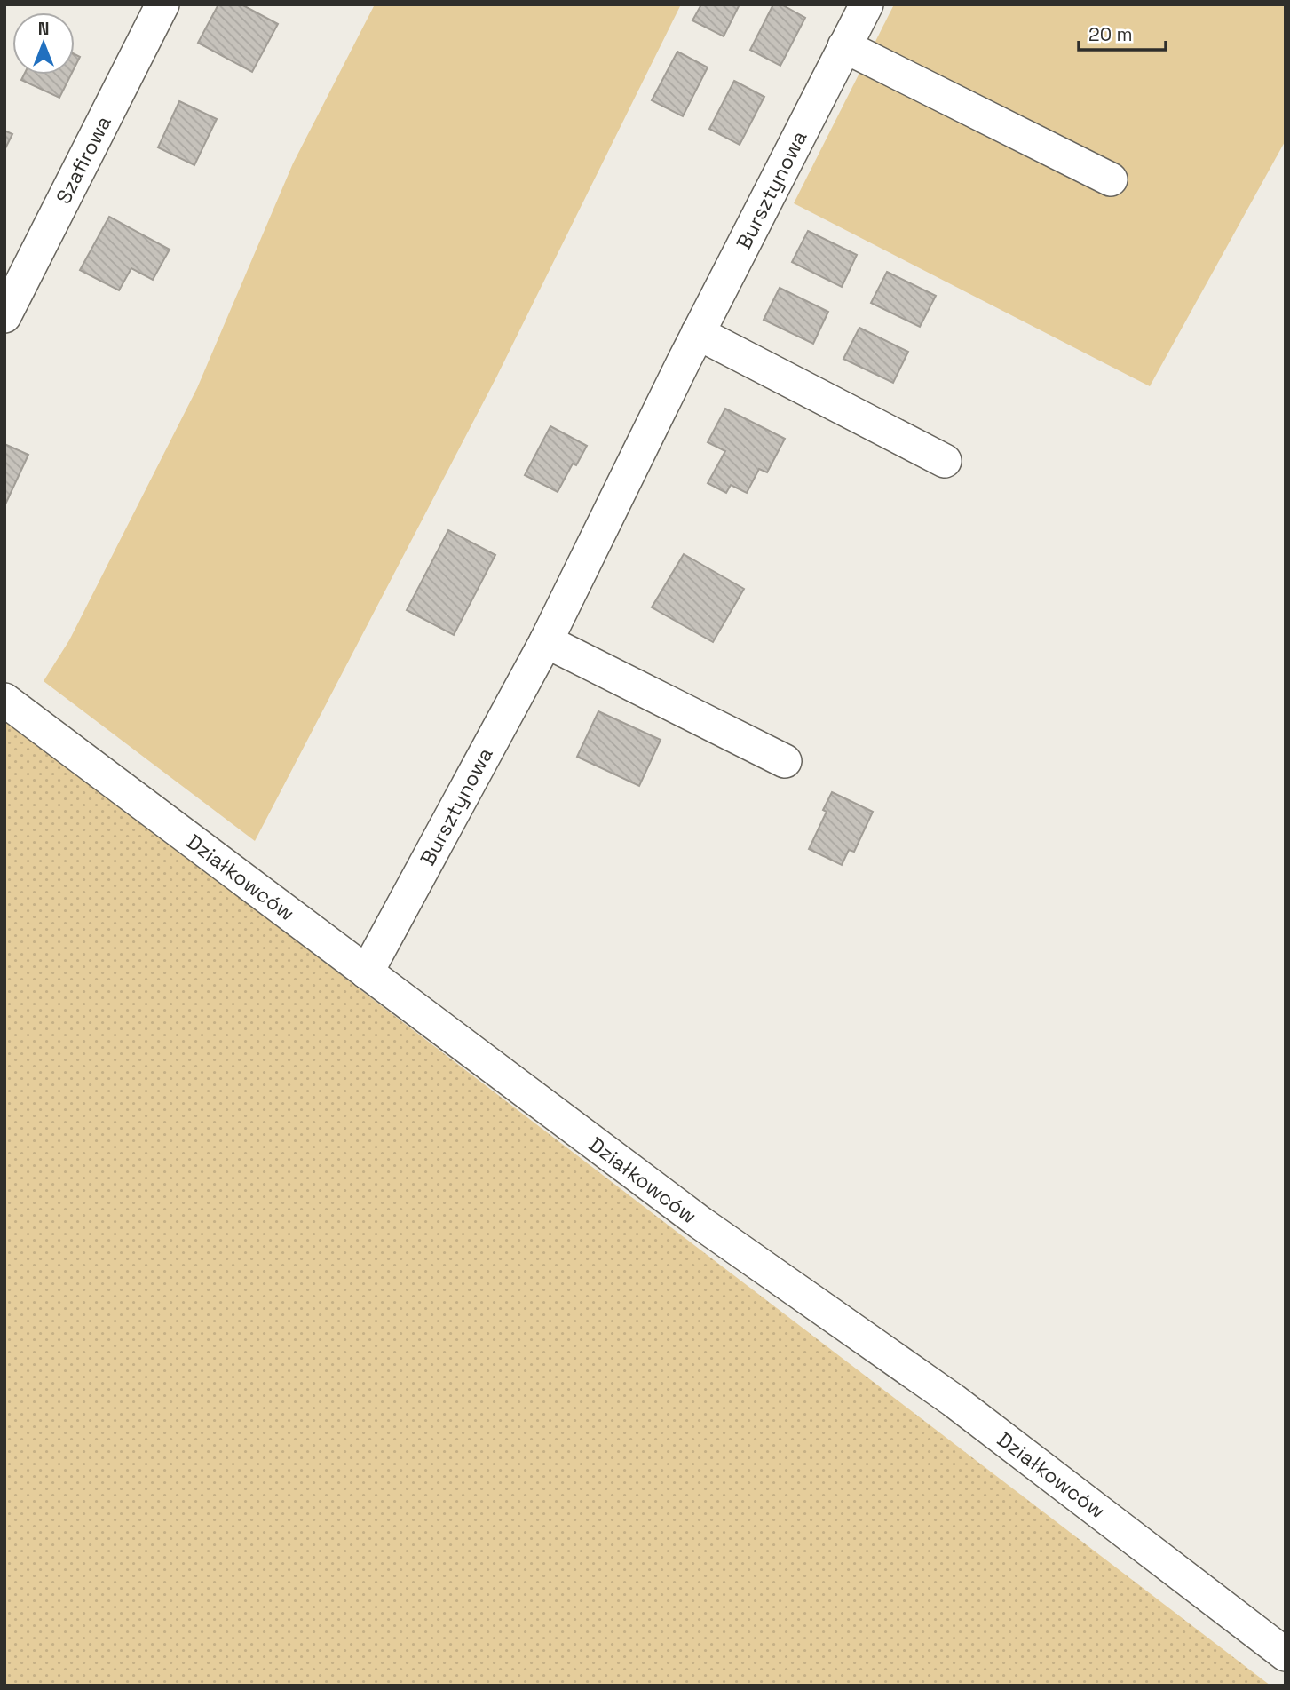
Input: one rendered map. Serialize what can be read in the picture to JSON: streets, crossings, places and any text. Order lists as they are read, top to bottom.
{
  "streets": {
    "street": ["Szafirowa", "Bursztynowa", "Działkowców"]
  },
  "crossings": [
    ["Bursztynowa", "Działkowców"]
  ],
  "scale_bar": "20 m",
  "north": "top"
}
